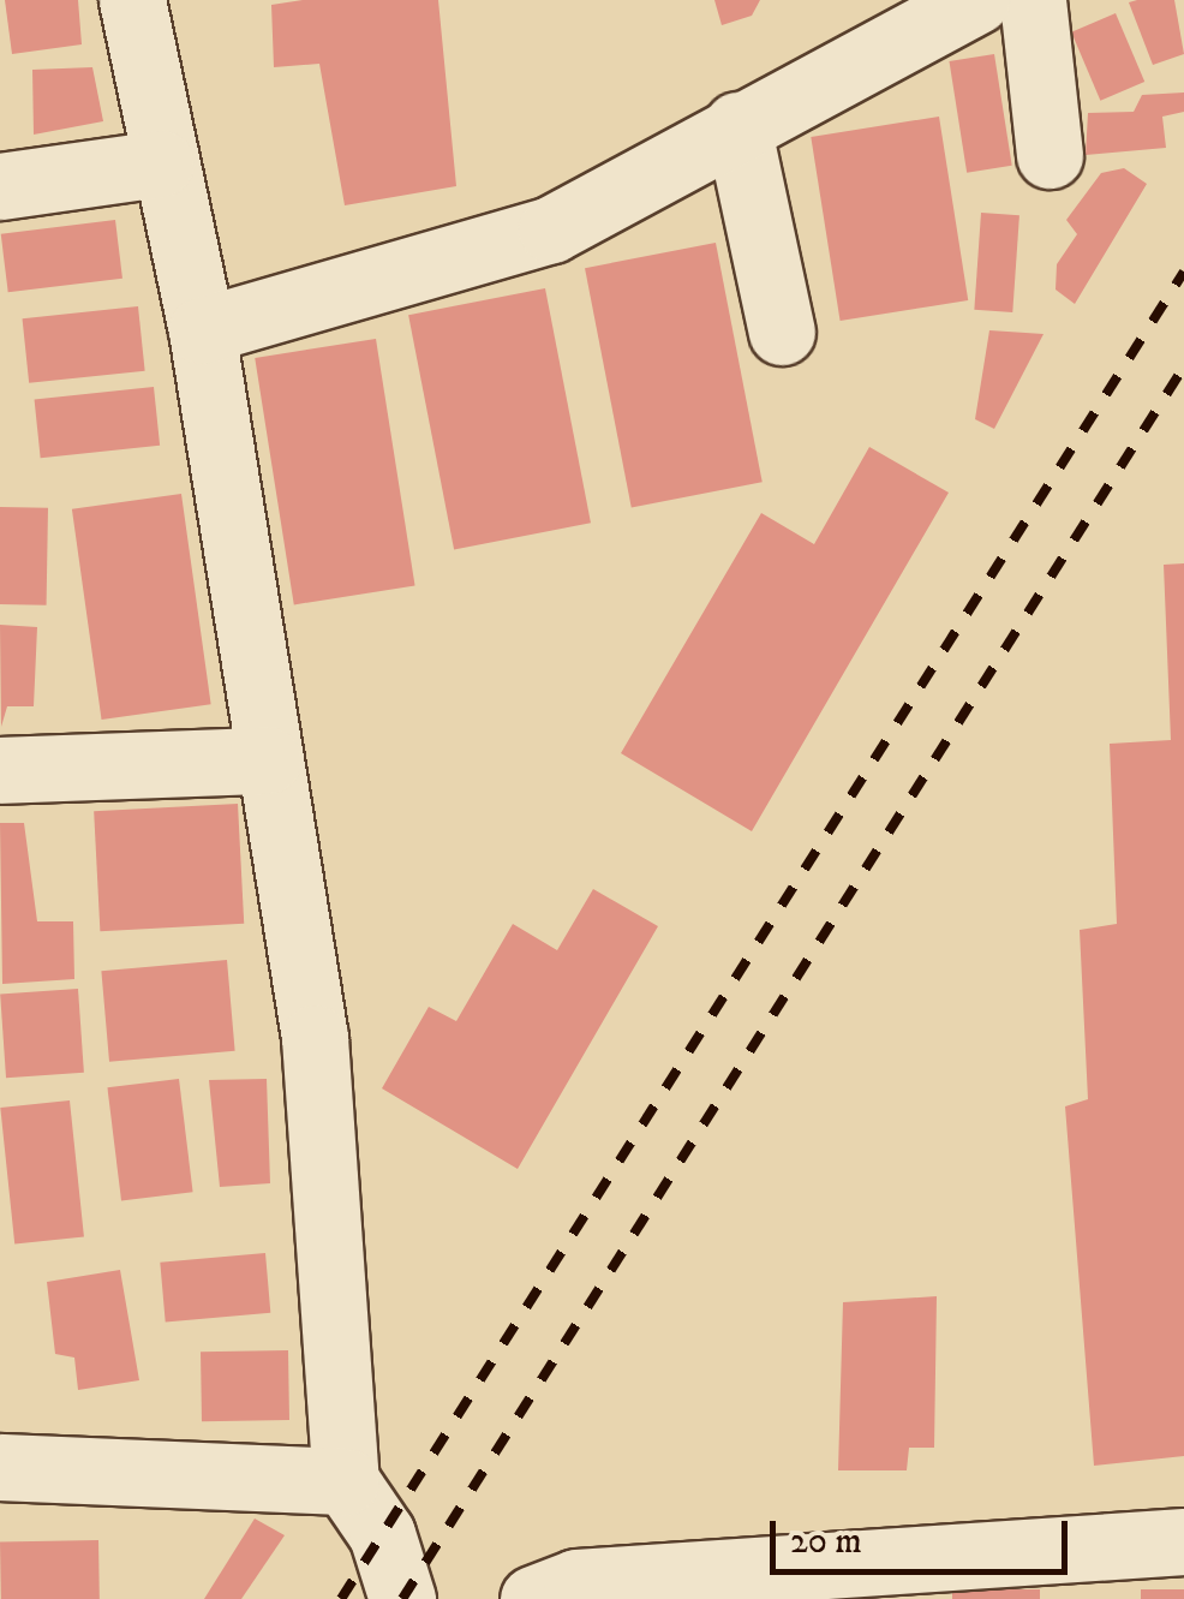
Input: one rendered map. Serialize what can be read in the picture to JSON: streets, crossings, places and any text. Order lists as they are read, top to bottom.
{
  "scale_bar": "20 m"
}
